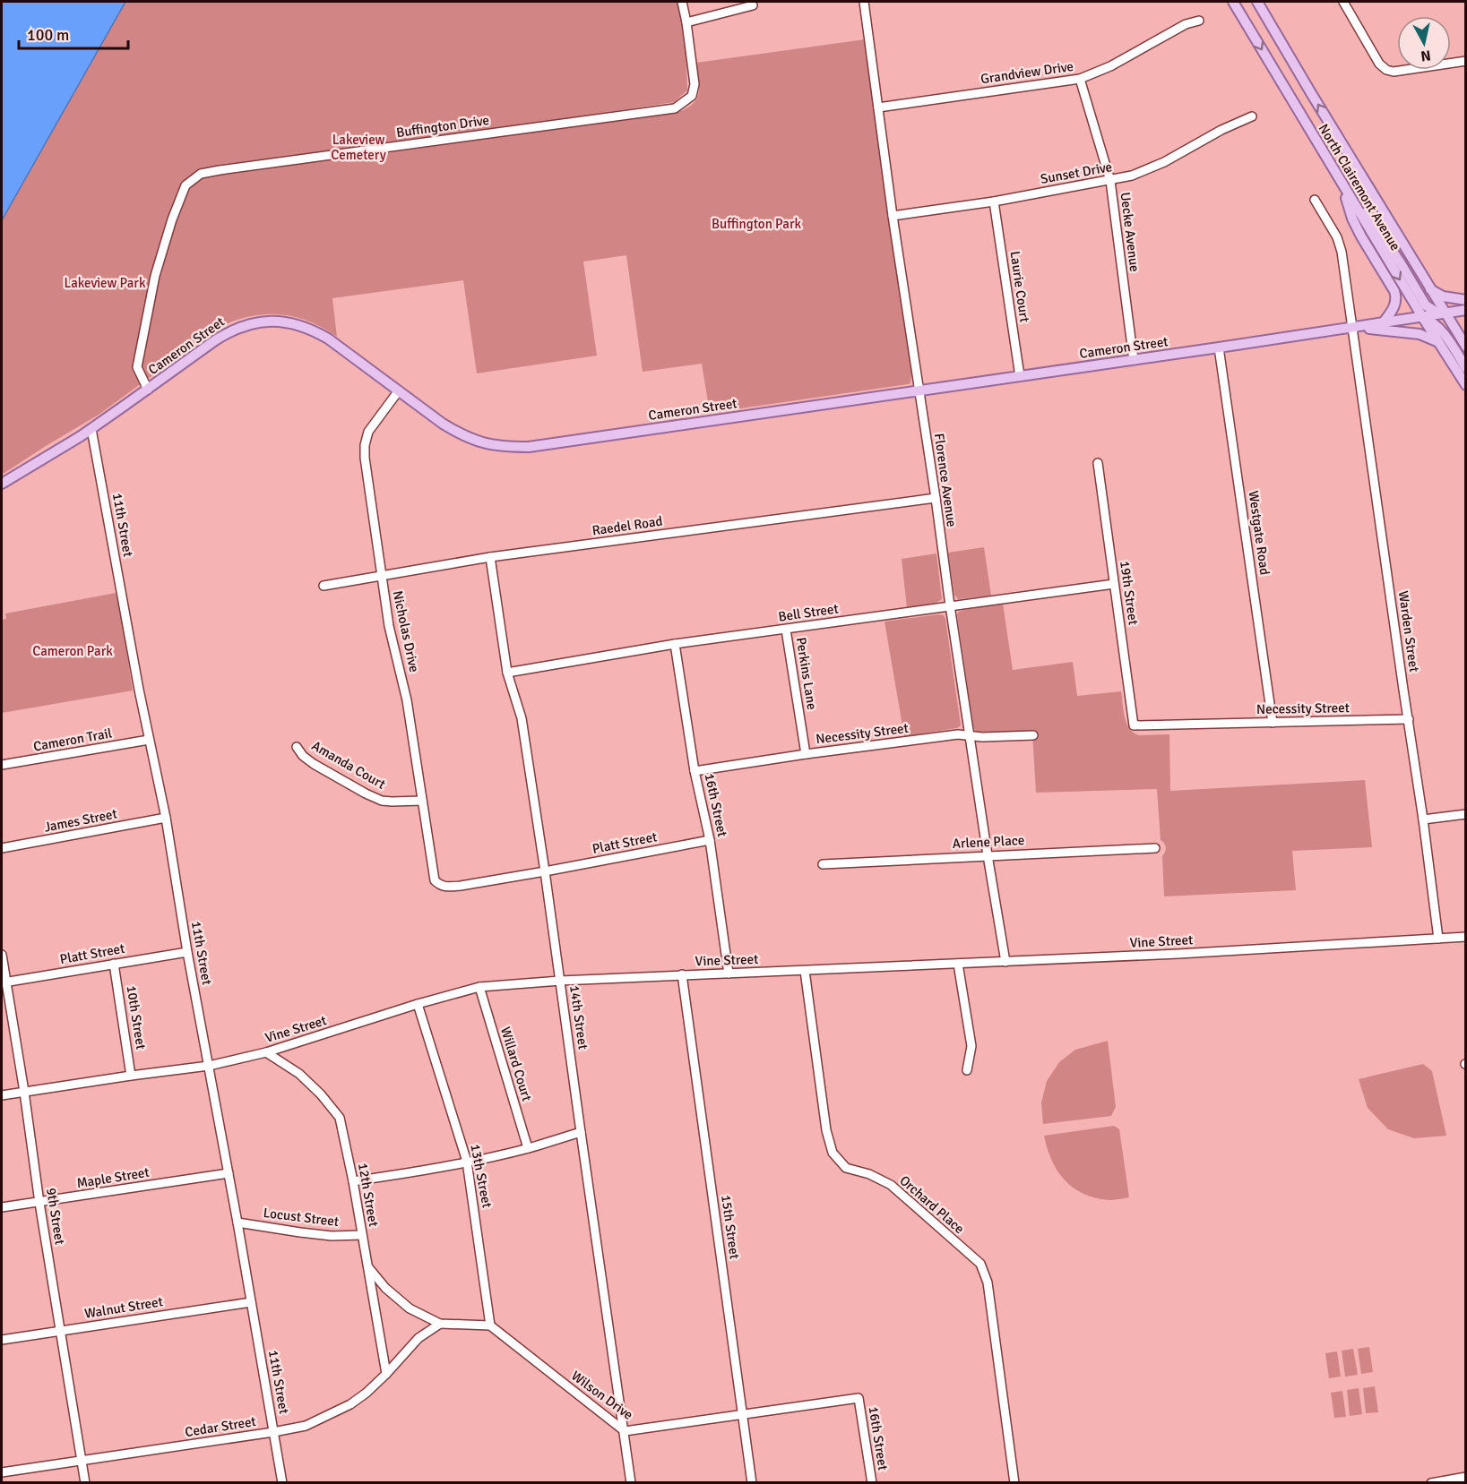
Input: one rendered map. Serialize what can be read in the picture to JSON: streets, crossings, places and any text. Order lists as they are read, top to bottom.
{
  "streets": {
    "main road": ["North Clairemont Avenue", "Cameron Street"],
    "street": [
      "Grandview Drive",
      "Buffington Drive",
      "Sunset Drive",
      "Uecke Avenue",
      "Laurie Court",
      "Florence Avenue",
      "11th Street",
      "Raedel Road",
      "Westgate Road",
      "19th Street",
      "Bell Street",
      "Nicholas Drive",
      "Warden Street",
      "Perkins Lane",
      "Necessity Street",
      "Cameron Trail",
      "Amanda Court",
      "16th Street",
      "James Street",
      "Arlene Place",
      "Platt Street",
      "Vine Street",
      "10th Street",
      "14th Street",
      "Willard Court",
      "13th Street",
      "Maple Street",
      "12th Street",
      "Orchard Place",
      "9th Street",
      "Locust Street",
      "15th Street",
      "Walnut Street",
      "Wilson Drive",
      "Cedar Street"
    ]
  },
  "crossings": [
    ["Grandview Drive", "Uecke Avenue"],
    ["Grandview Drive", "Florence Avenue"],
    ["Buffington Drive", "Cameron Street"],
    ["Sunset Drive", "Uecke Avenue"],
    ["Sunset Drive", "Laurie Court"],
    ["Sunset Drive", "Florence Avenue"],
    ["North Clairemont Avenue", "Cameron Street"],
    ["Uecke Avenue", "Cameron Street"],
    ["Laurie Court", "Cameron Street"],
    ["Cameron Street", "Florence Avenue"],
    ["Cameron Street", "11th Street"],
    ["Cameron Street", "Westgate Road"],
    ["Cameron Street", "Nicholas Drive"],
    ["Cameron Street", "Warden Street"],
    ["Florence Avenue", "Raedel Road"],
    ["Florence Avenue", "Bell Street"],
    ["Florence Avenue", "Necessity Street"],
    ["Florence Avenue", "Arlene Place"],
    ["Florence Avenue", "Vine Street"],
    ["11th Street", "Cameron Trail"],
    ["11th Street", "James Street"],
    ["11th Street", "Platt Street"],
    ["11th Street", "Vine Street"],
    ["11th Street", "Maple Street"],
    ["11th Street", "Locust Street"],
    ["11th Street", "Walnut Street"],
    ["11th Street", "Cedar Street"],
    ["Raedel Road", "Nicholas Drive"],
    ["Raedel Road", "14th Street"],
    ["Westgate Road", "Necessity Street"],
    ["19th Street", "Bell Street"],
    ["19th Street", "Necessity Street"],
    ["Bell Street", "Perkins Lane"],
    ["Bell Street", "16th Street"],
    ["Bell Street", "14th Street"],
    ["Nicholas Drive", "Amanda Court"],
    ["Nicholas Drive", "Platt Street"],
    ["Warden Street", "Necessity Street"],
    ["Warden Street", "Vine Street"],
    ["Perkins Lane", "Necessity Street"],
    ["Necessity Street", "16th Street"],
    ["16th Street", "Platt Street"],
    ["16th Street", "Vine Street"],
    ["16th Street", "Wilson Drive"],
    ["Platt Street", "10th Street"],
    ["Platt Street", "14th Street"],
    ["Platt Street", "9th Street"],
    ["Vine Street", "10th Street"],
    ["Vine Street", "14th Street"],
    ["Vine Street", "Willard Court"],
    ["Vine Street", "13th Street"],
    ["Vine Street", "12th Street"],
    ["Vine Street", "Orchard Place"],
    ["Vine Street", "9th Street"],
    ["Vine Street", "15th Street"],
    ["14th Street", "Wilson Drive"],
    ["13th Street", "Wilson Drive"],
    ["Maple Street", "9th Street"],
    ["12th Street", "Locust Street"],
    ["12th Street", "Cedar Street"],
    ["9th Street", "Walnut Street"],
    ["9th Street", "Cedar Street"],
    ["15th Street", "Wilson Drive"]
  ],
  "parks": [
    "Lakeview Cemetery",
    "Buffington Park",
    "Lakeview Park",
    "Cameron Park"
  ],
  "scale_bar": "100 m",
  "north": "bottom"
}
